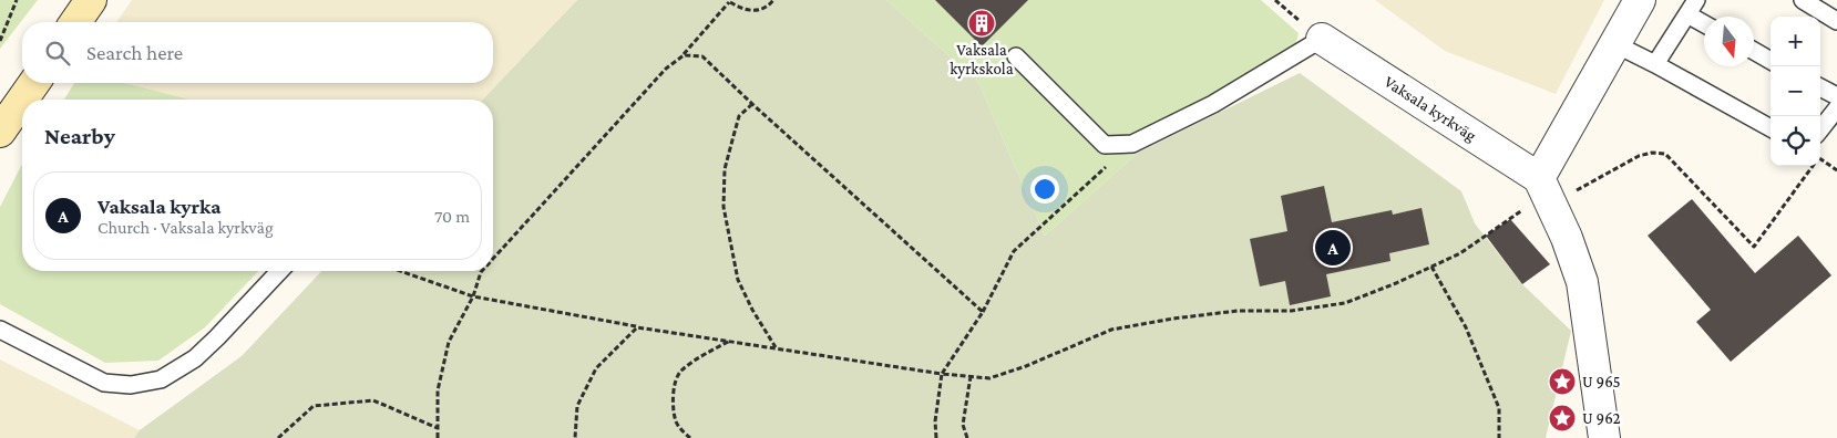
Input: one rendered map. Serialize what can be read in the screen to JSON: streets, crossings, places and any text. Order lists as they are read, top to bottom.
{
  "streets": {
    "street": ["Vaksala kyrkväg"]
  },
  "places": {
    "building": ["Vaksala kyrkskola"],
    "place": ["U 965", "U 962"]
  },
  "north": "bottom",
  "page": {
    "map_buttons": ["+", "−"],
    "search": "Search here",
    "heading": "Nearby",
    "list": [
      {
        "mark": "A",
        "name": "Vaksala kyrka",
        "note": "Church · Vaksala kyrkväg",
        "value": "70 m"
      }
    ],
    "pins": "A"
  }
}
